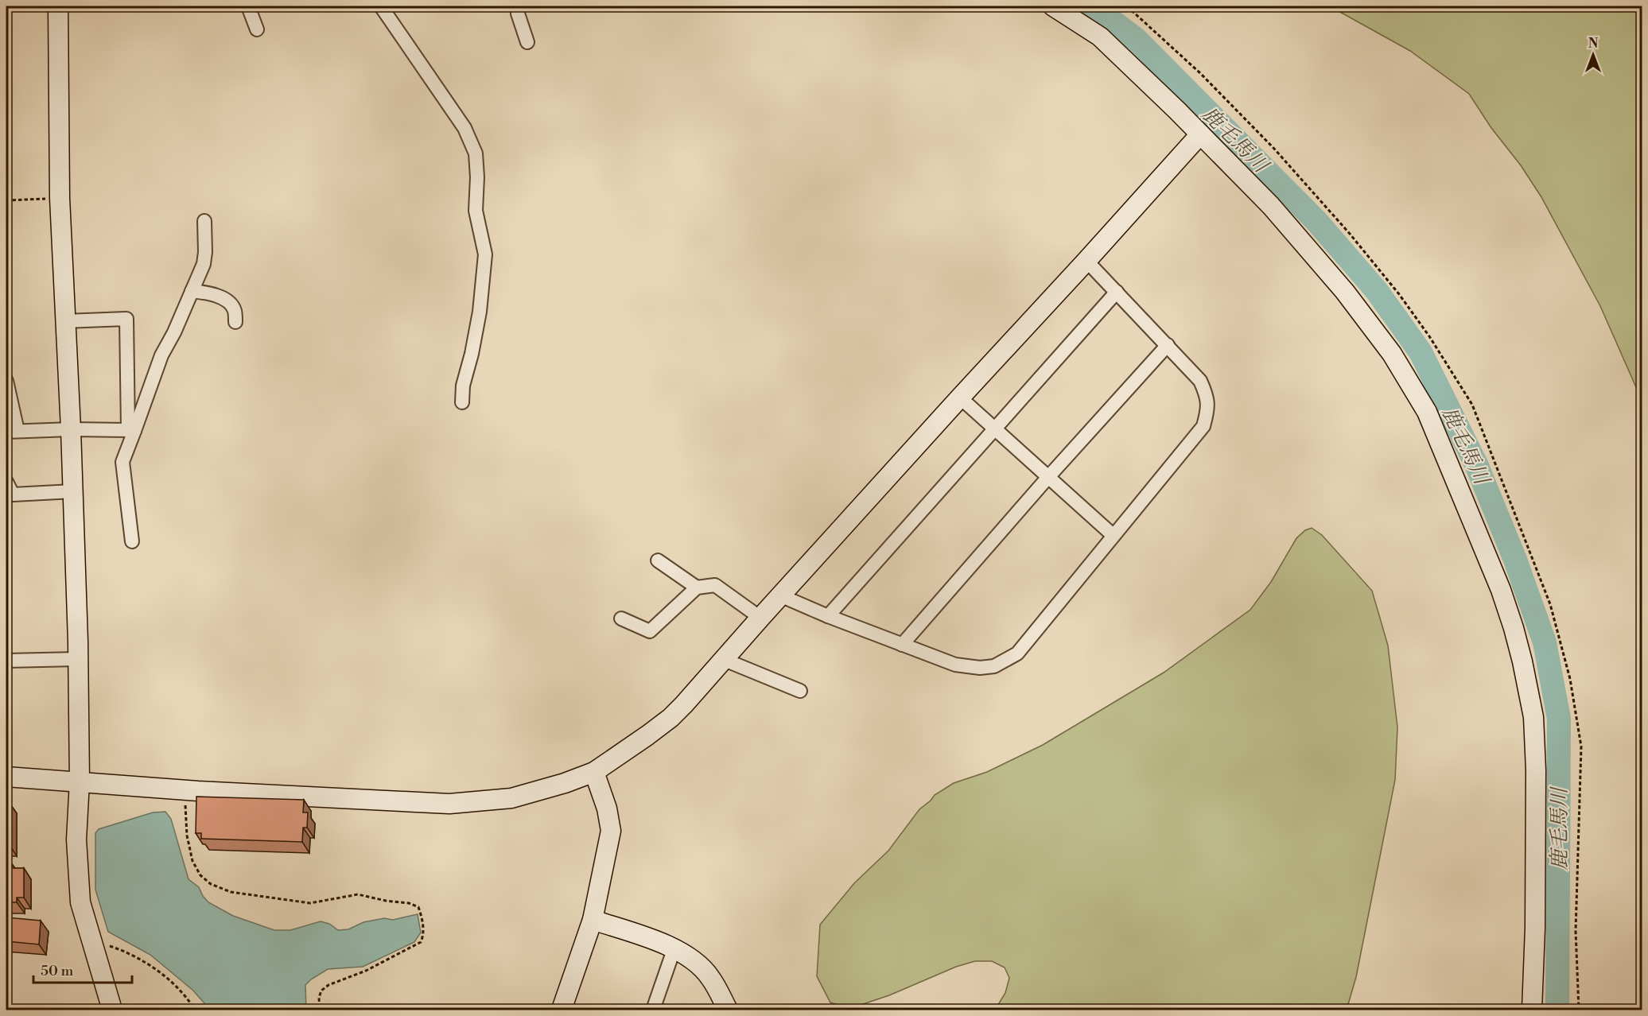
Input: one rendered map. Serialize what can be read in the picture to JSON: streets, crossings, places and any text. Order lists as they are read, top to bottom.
{
  "water": ["鹿毛馬川"],
  "scale_bar": "50 m",
  "north": "top"
}
